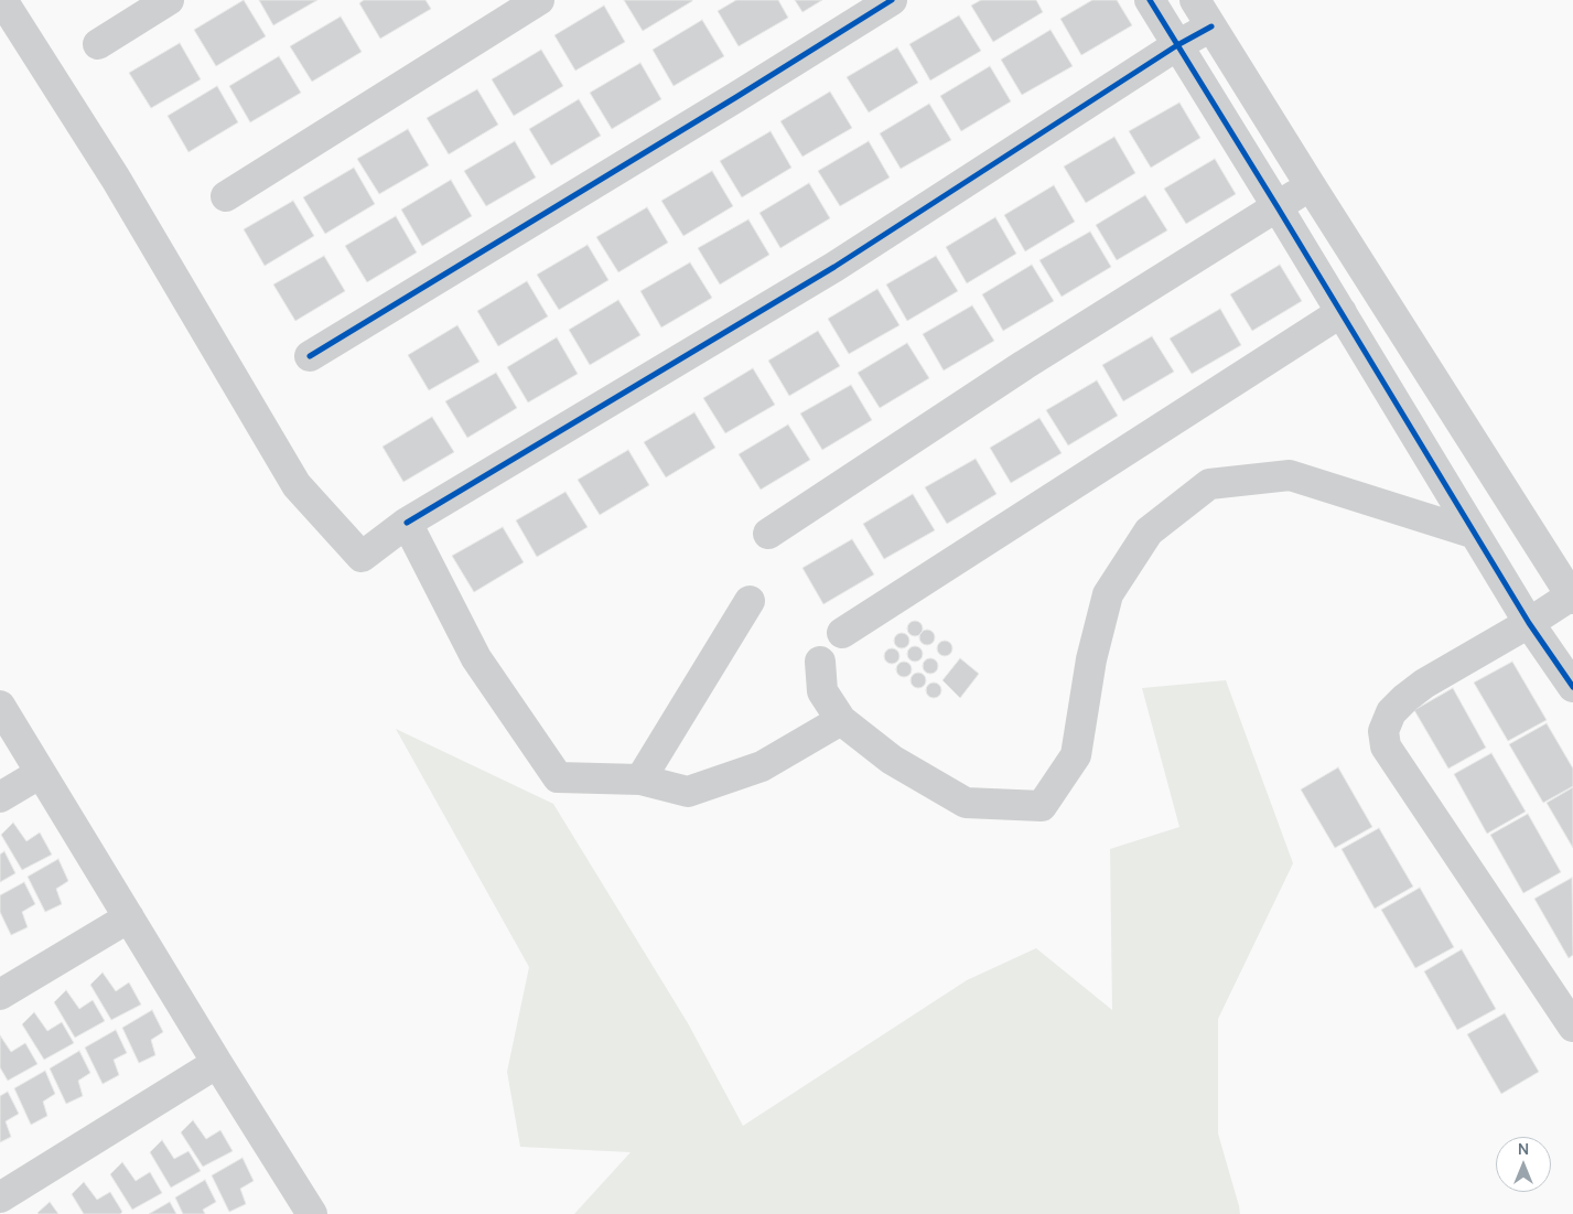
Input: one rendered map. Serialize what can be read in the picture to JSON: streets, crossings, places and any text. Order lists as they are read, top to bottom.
{
  "north": "top"
}
